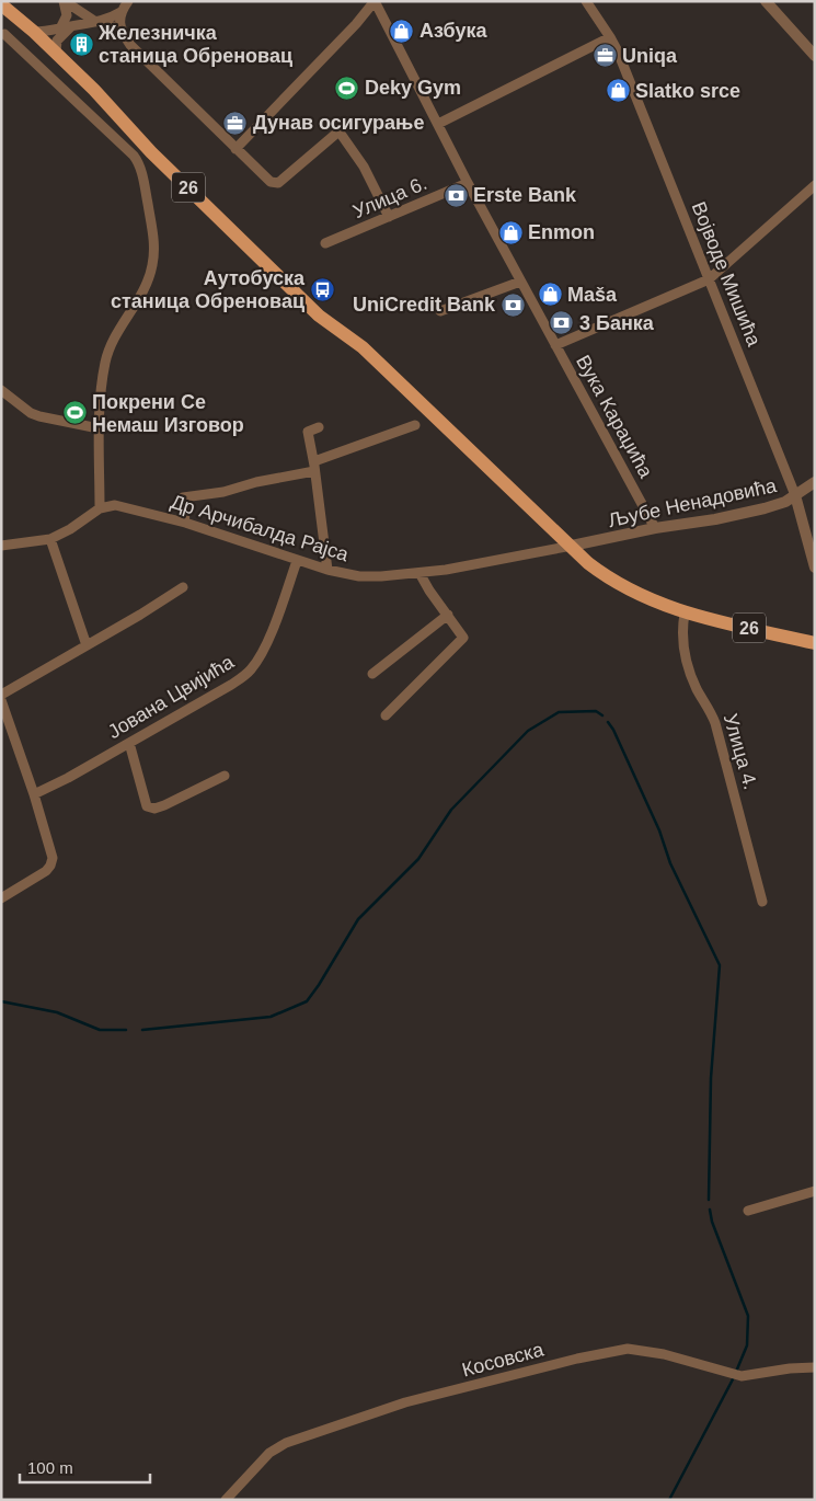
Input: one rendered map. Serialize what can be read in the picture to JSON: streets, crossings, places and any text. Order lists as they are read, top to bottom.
{
  "streets": {
    "main road": ["26"],
    "street": [
      "Улица 6.",
      "Војводе Мишића",
      "Вука Караџића",
      "Љубе Ненадовића",
      "Др Арчибалда Рајса",
      "Јована Цвијића",
      "Улица 4.",
      "Косовска"
    ]
  },
  "crossings": [
    ["26", "Љубе Ненадовића"],
    ["26", "Др Арчибалда Рајса"],
    ["26", "Улица 4."],
    ["Улица 6.", "Вука Караџића"],
    ["Војводе Мишића", "Љубе Ненадовића"],
    ["Вука Караџића", "Љубе Ненадовића"],
    ["Љубе Ненадовића", "Др Арчибалда Рајса"],
    ["Др Арчибалда Рајса", "Јована Цвијића"]
  ],
  "places": {
    "shop": [
      "Азбука",
      "Slatko srce",
      "Enmon",
      "Maša"
    ],
    "building": ["Железничка станица Обреновац"],
    "office": ["Uniqa", "Дунав осигурање"],
    "sports": ["Deky Gym", "Покрени Се Немаш Изговор"],
    "bank": ["Erste Bank", "UniCredit Bank", "3 Банка"],
    "bus stop": ["Аутобуска станица Обреновац"]
  },
  "scale_bar": "100 m"
}
